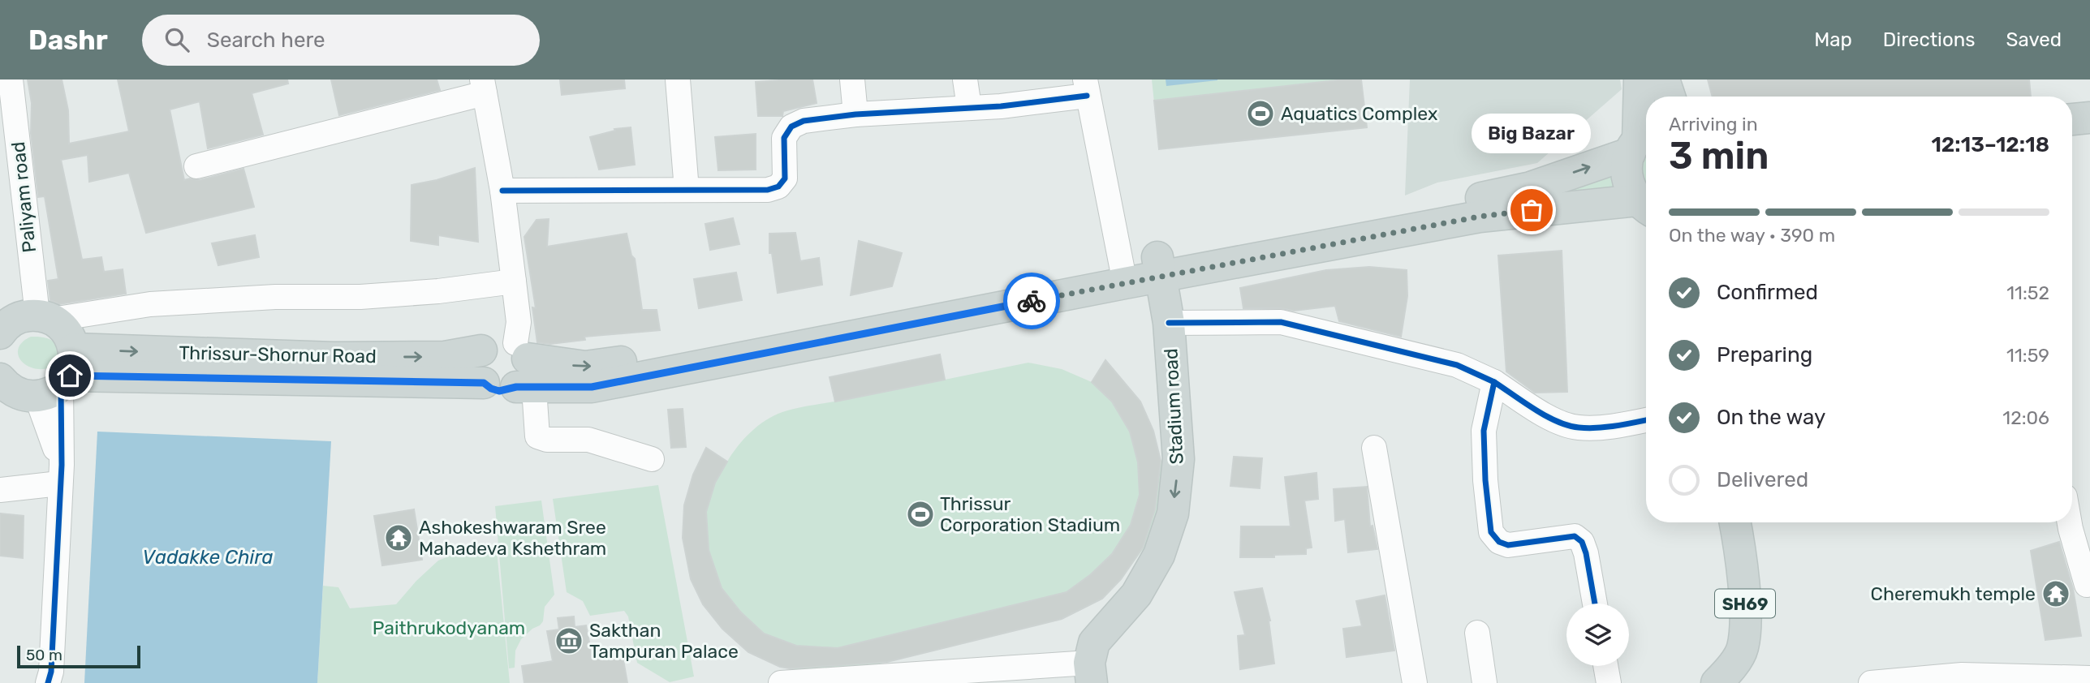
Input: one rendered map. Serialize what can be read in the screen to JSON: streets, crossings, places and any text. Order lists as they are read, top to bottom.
{
  "streets": {
    "main road": ["Thrissur-Shornur Road", "Stadium road", "SH69"],
    "street": ["Paliyam road"]
  },
  "one_way": ["Stadium road"],
  "water": ["Vadakke Chira"],
  "parks": ["Paithrukodyanam"],
  "places": {
    "sports": ["Aquatics Complex", "Thrissur Corporation Stadium"],
    "other": ["Big Bazar"],
    "temple": ["Ashokeshwaram Sree Mahadeva Kshethram", "Cheremukh temple"],
    "museum": ["Sakthan Tampuran Palace"]
  },
  "scale_bar": "50 m",
  "page": {
    "header": "Dashr",
    "search": "Search here",
    "nav": ["Map", "Directions", "Saved"],
    "heading": ["3 min", "Arriving in", "12:13–12:18"],
    "bubble": "Big Bazar",
    "bar": "On the way · 390 m",
    "list": [
      ["Confirmed", "11:52"],
      ["Preparing", "11:59"],
      ["On the way", "12:06"],
      "Delivered"
    ],
    "scale": "50 m"
  }
}
